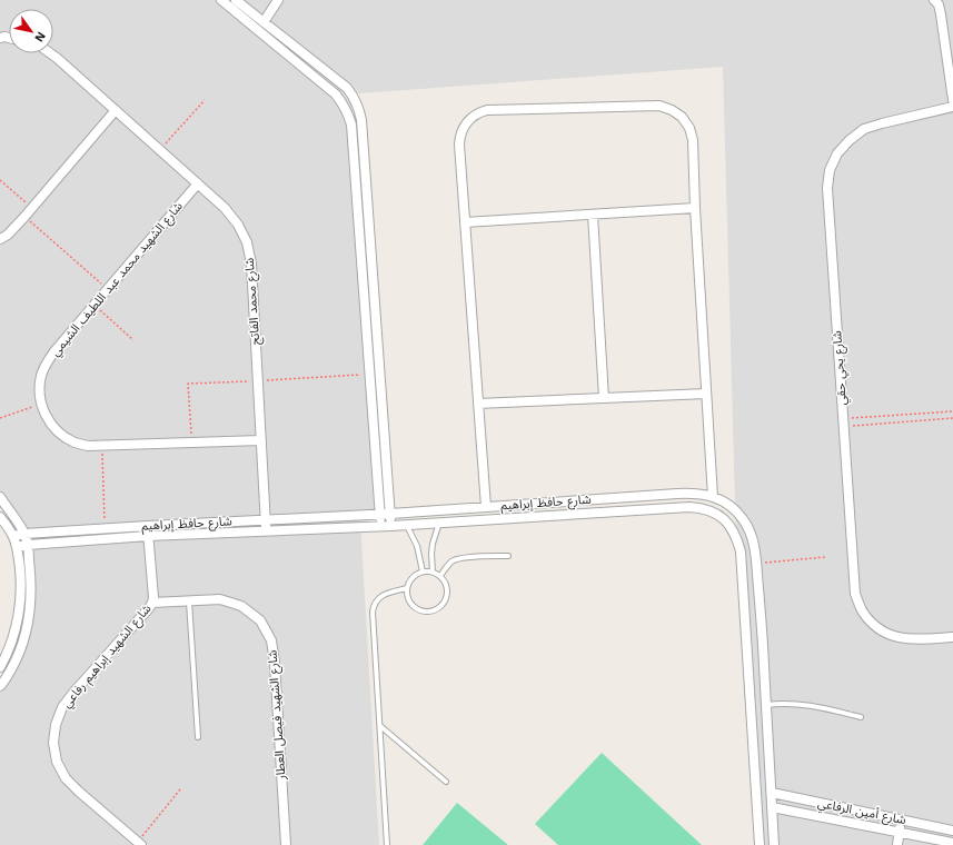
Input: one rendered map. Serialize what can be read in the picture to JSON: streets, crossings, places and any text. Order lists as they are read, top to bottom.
{
  "streets": {
    "street": [
      "شارع الشهيد محمد عبد اللطيف الشيمي",
      "شارع محمد الفاتح",
      "شارع يحي حقي",
      "شارع حافظ إبراهيم",
      "شارع الشهيد إبراهيم رفاعي",
      "شارع الشهيد فيصل العطار",
      "شارع أمين الرفاعي"
    ]
  },
  "crossings": [
    ["شارع الشهيد محمد عبد اللطيف الشيمي", "شارع محمد الفاتح"],
    ["شارع محمد الفاتح", "شارع حافظ إبراهيم"],
    ["شارع حافظ إبراهيم", "شارع الشهيد إبراهيم رفاعي"],
    ["شارع حافظ إبراهيم", "شارع أمين الرفاعي"],
    ["شارع الشهيد إبراهيم رفاعي", "شارع الشهيد فيصل العطار"]
  ],
  "north": "bottom right"
}
